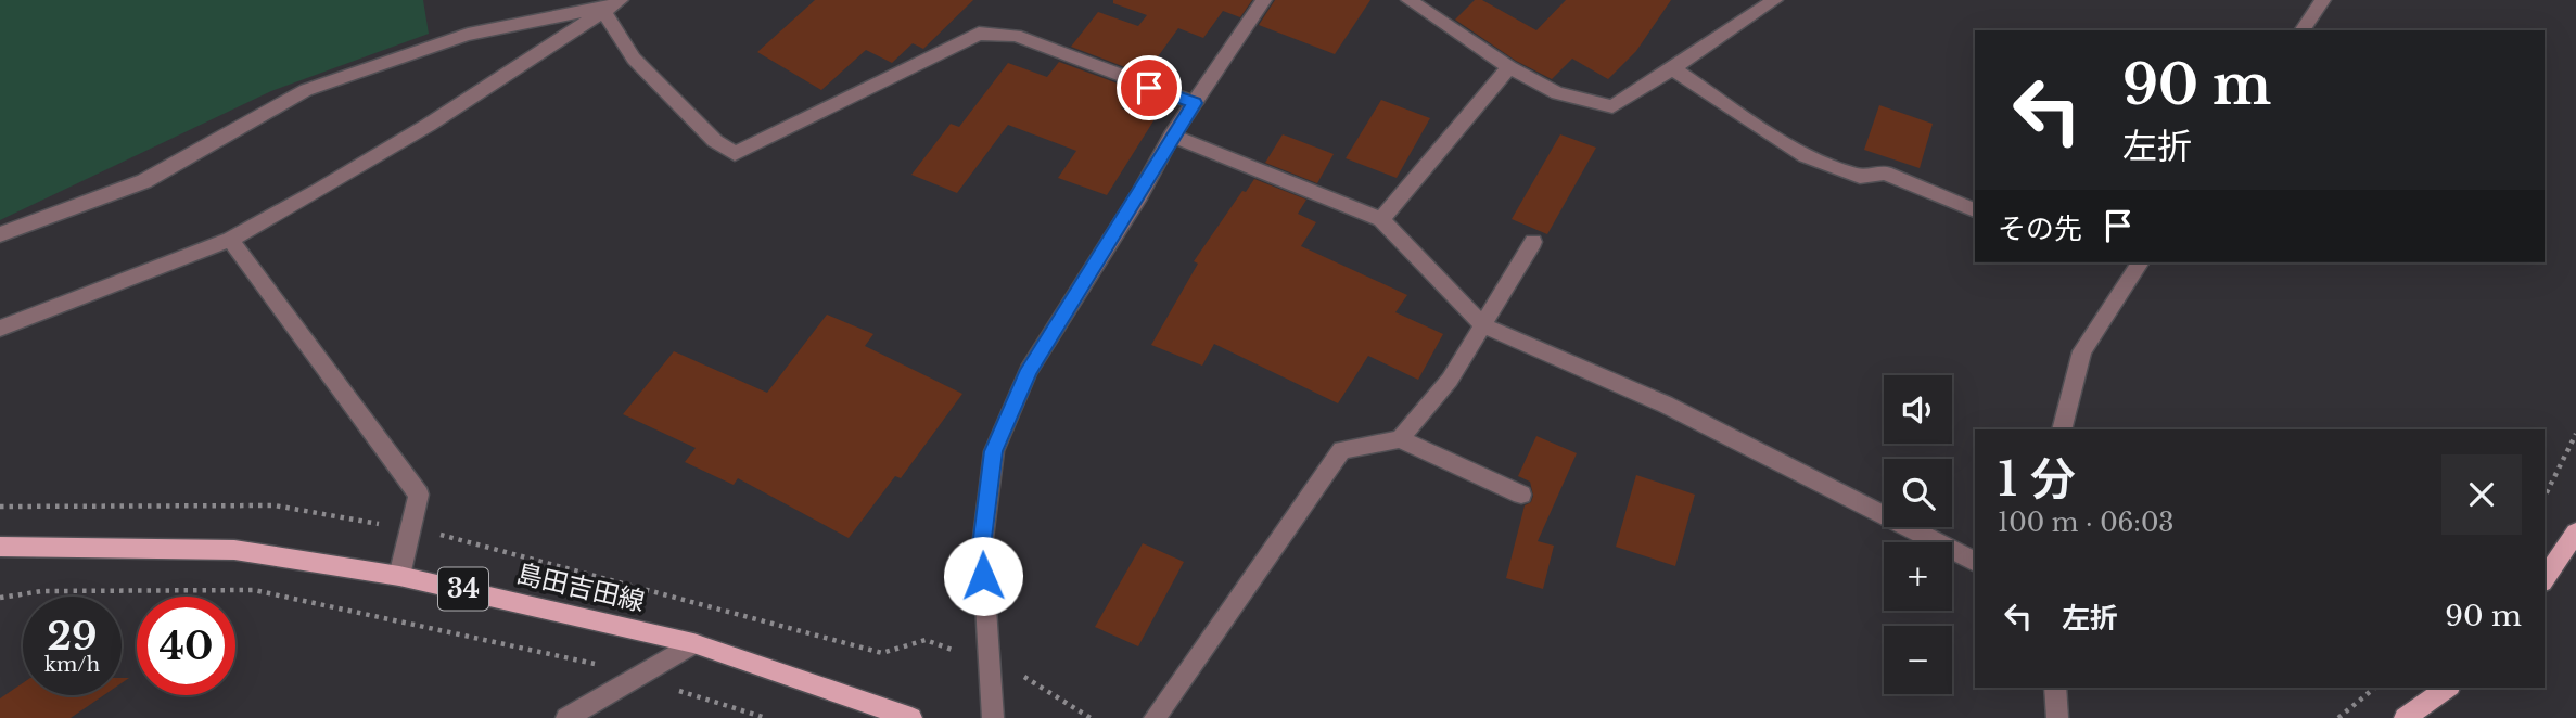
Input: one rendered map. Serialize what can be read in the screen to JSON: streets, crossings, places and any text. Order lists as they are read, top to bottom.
{
  "streets": {
    "main road": ["島田吉田線", "34"]
  },
  "page": {
    "turn": ["90 m", "左折"],
    "then": "その先",
    "map_buttons": ["+", "−"],
    "heading": ["1 分", "100 m · 06:03"],
    "list": [
      {
        "name": "左折",
        "value": "90 m"
      }
    ],
    "speed": "29 km/h",
    "limit": "40"
  }
}
